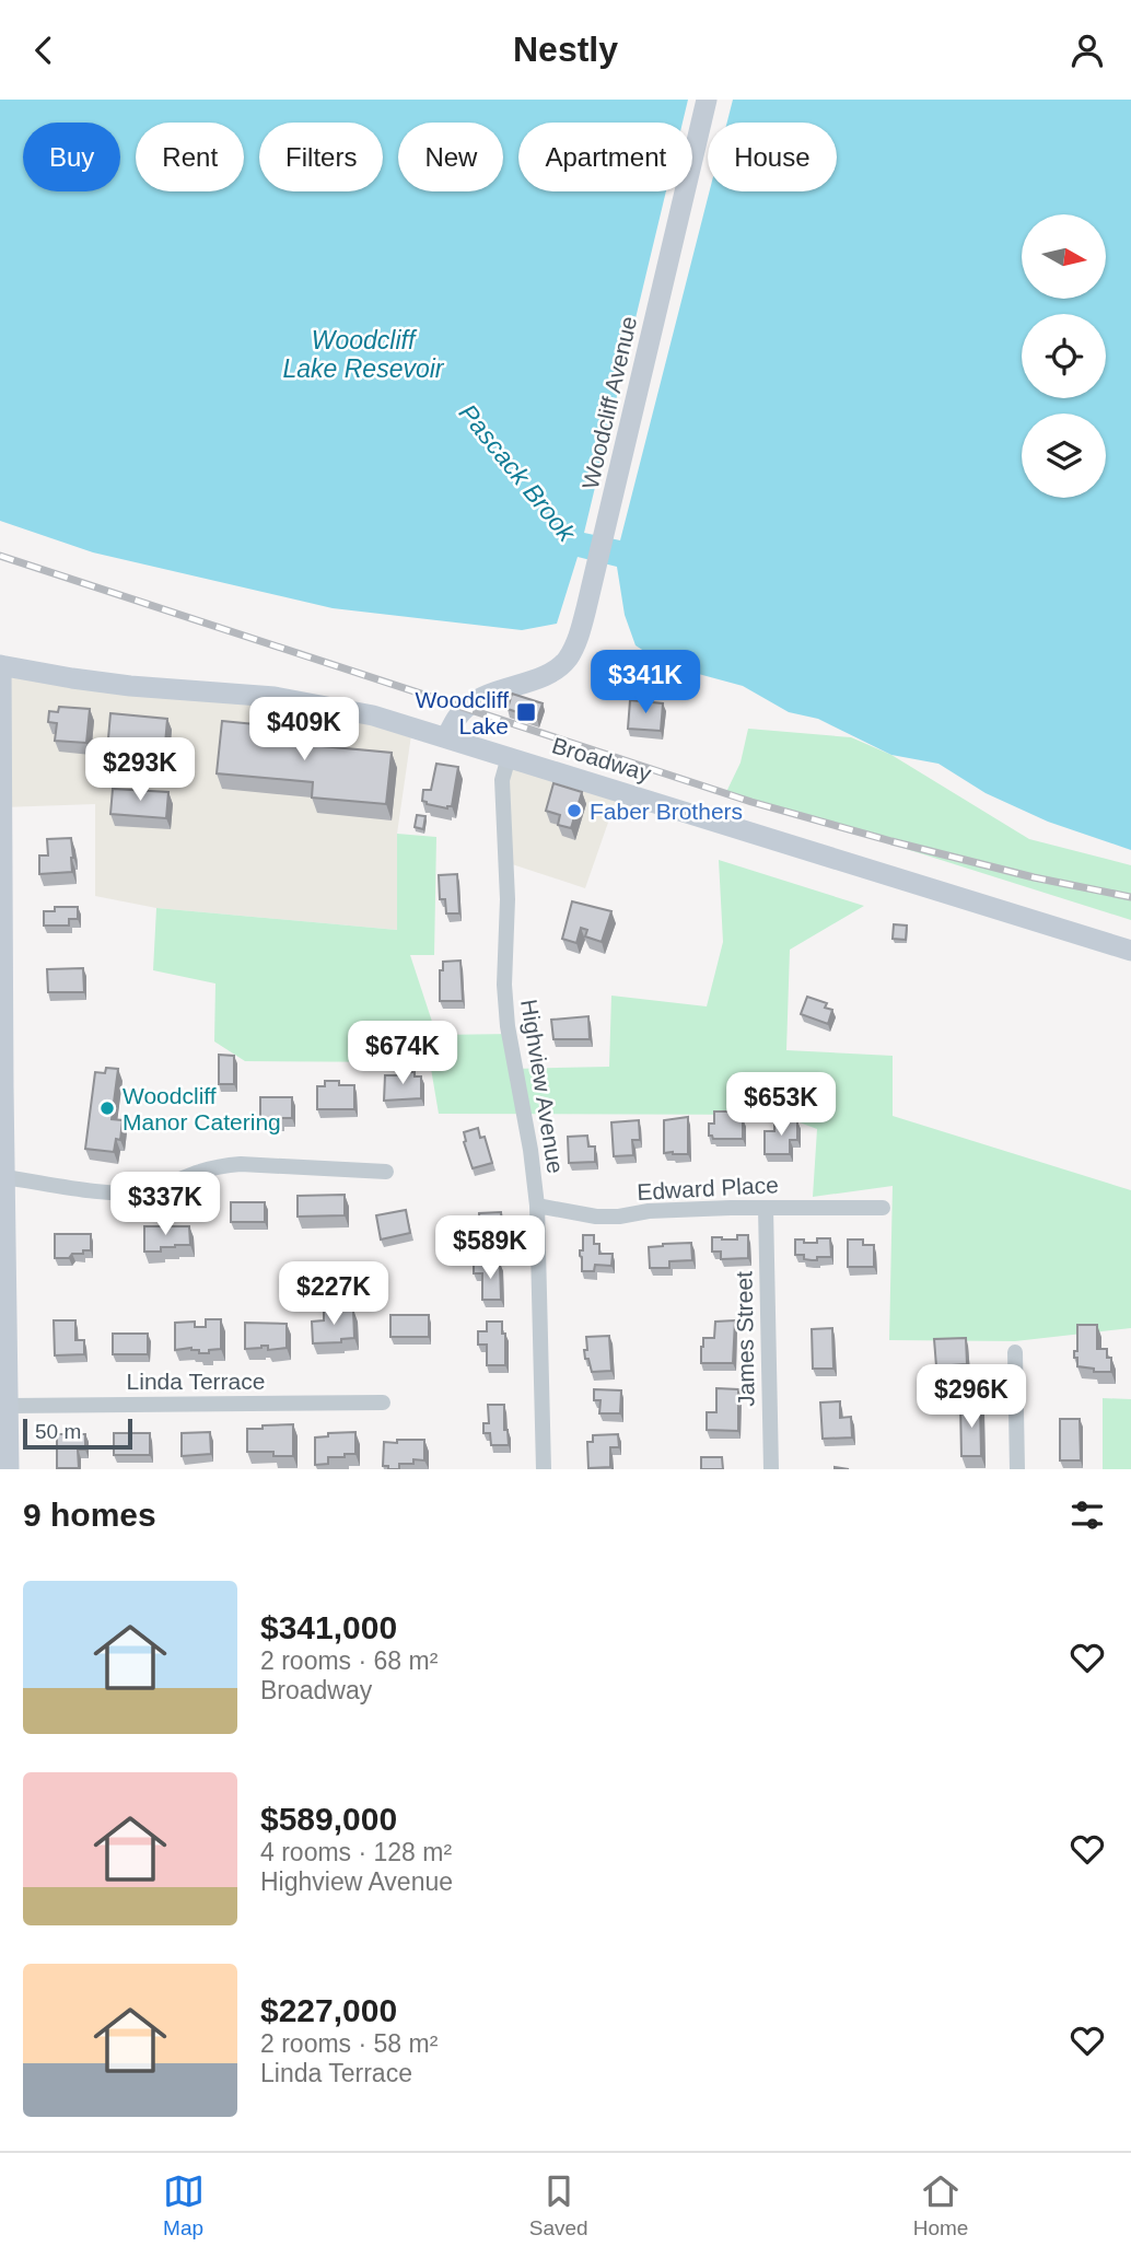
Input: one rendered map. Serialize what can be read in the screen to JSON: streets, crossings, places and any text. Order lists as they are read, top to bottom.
{
  "streets": {
    "main road": ["Woodcliff Avenue", "Broadway"],
    "street": [
      "Highview Avenue",
      "Edward Place",
      "James Street",
      "Linda Terrace"
    ]
  },
  "crossings": [
    ["Woodcliff Avenue", "Broadway"],
    ["Broadway", "Highview Avenue"],
    ["Highview Avenue", "Edward Place"],
    ["Edward Place", "James Street"]
  ],
  "water": ["Woodcliff Lake Resevoir", "Pascack Brook"],
  "places": {
    "transit": ["Woodcliff Lake"],
    "other": ["Faber Brothers", "Woodcliff Manor Catering"]
  },
  "scale_bar": "50 m",
  "north": "right",
  "page": {
    "header": "Nestly",
    "chip": [
      "Buy",
      "Rent",
      "Filters",
      "New",
      "Apartment",
      "House"
    ],
    "price": [
      "$341K",
      "$409K",
      "$293K",
      "$674K",
      "$653K",
      "$337K",
      "$589K",
      "$227K",
      "$296K"
    ],
    "scale": "50 m",
    "heading": "9 homes",
    "list": [
      {
        "name": "$341,000",
        "note": "2 rooms · 68 m² · Broadway"
      },
      {
        "name": "$589,000",
        "note": "4 rooms · 128 m² · Highview Avenue"
      },
      {
        "name": "$227,000",
        "note": "2 rooms · 58 m² · Linda Terrace"
      }
    ],
    "tabs": ["Map", "Saved", "Home"]
  }
}
